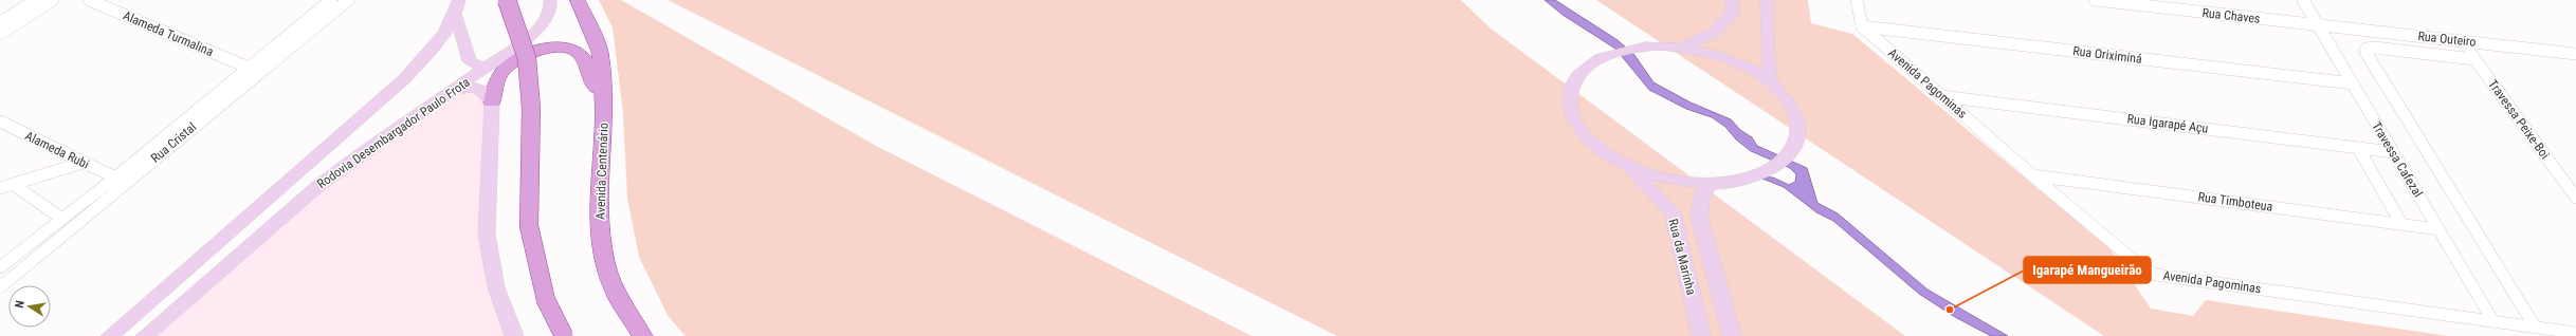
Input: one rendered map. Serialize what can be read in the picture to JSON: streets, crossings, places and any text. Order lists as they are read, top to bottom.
{
  "streets": {
    "main road": ["Rodovia Desembargador Paulo Frota", "Avenida Centenário", "Rua da Marinha"],
    "street": [
      "Rua Chaves",
      "Alameda Turmalina",
      "Rua Outeiro",
      "Rua Oriximiná",
      "Avenida Pagominas",
      "Travessa Peixe-Boi",
      "Rua Igarapé Açu",
      "Rua Cristal",
      "Alameda Rubi",
      "Travessa Cafezal",
      "Rua Timboteua"
    ]
  },
  "crossings": [
    ["Rua Chaves", "Rua Outeiro"],
    ["Rua Chaves", "Travessa Cafezal"],
    ["Alameda Turmalina", "Rua Cristal"],
    ["Rua Outeiro", "Travessa Peixe-Boi"],
    ["Rua Outeiro", "Travessa Cafezal"],
    ["Rua Oriximiná", "Avenida Pagominas"],
    ["Rua Oriximiná", "Travessa Cafezal"],
    ["Avenida Pagominas", "Rua Igarapé Açu"],
    ["Avenida Pagominas", "Travessa Cafezal"],
    ["Avenida Pagominas", "Rua Timboteua"],
    ["Rua Igarapé Açu", "Travessa Cafezal"],
    ["Rua Cristal", "Alameda Rubi"],
    ["Travessa Cafezal", "Rua Timboteua"]
  ],
  "places": ["Igarapé Mangueirão"],
  "north": "left"
}
